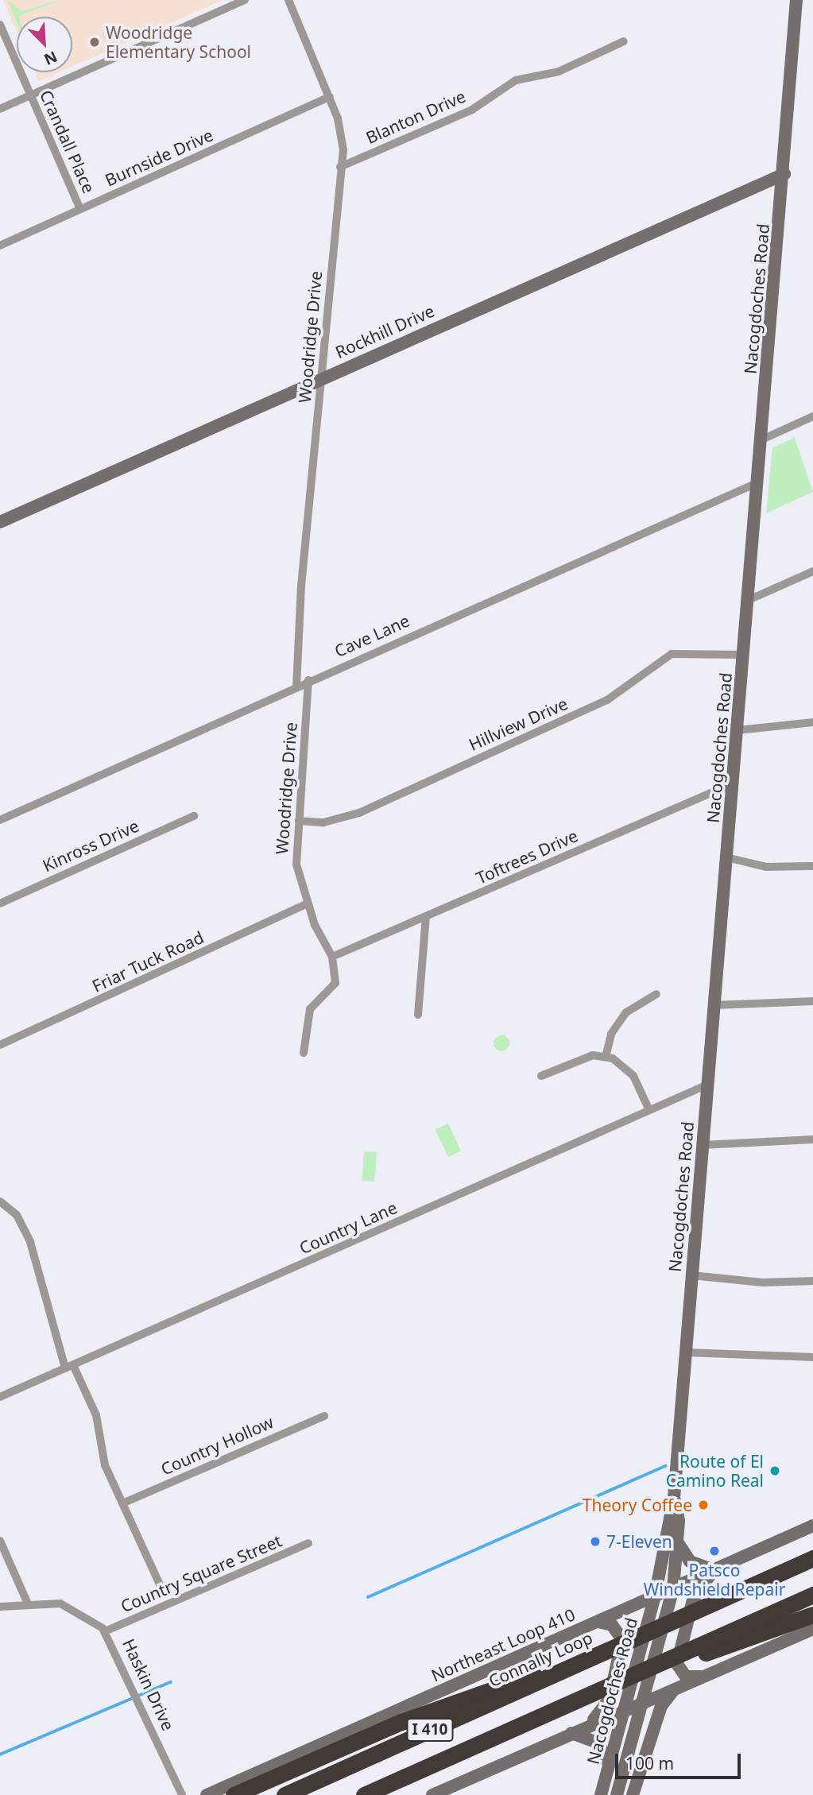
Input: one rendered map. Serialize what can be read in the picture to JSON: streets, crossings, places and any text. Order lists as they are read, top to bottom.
{
  "streets": {
    "highway": ["Connally Loop", "I 410"],
    "main road": ["Nacogdoches Road", "Rockhill Drive", "Northeast Loop 410"],
    "street": [
      "Blanton Drive",
      "Crandall Place",
      "Burnside Drive",
      "Woodridge Drive",
      "Cave Lane",
      "Hillview Drive",
      "Kinross Drive",
      "Toftrees Drive",
      "Friar Tuck Road",
      "Country Lane",
      "Country Hollow",
      "Country Square Street",
      "Haskin Drive"
    ]
  },
  "crossings": [
    ["Blanton Drive", "Woodridge Drive"],
    ["Crandall Place", "Burnside Drive"],
    ["Burnside Drive", "Woodridge Drive"],
    ["Nacogdoches Road", "Rockhill Drive"],
    ["Nacogdoches Road", "Cave Lane"],
    ["Nacogdoches Road", "Hillview Drive"],
    ["Nacogdoches Road", "Toftrees Drive"],
    ["Nacogdoches Road", "Country Lane"],
    ["Nacogdoches Road", "Northeast Loop 410"],
    ["Rockhill Drive", "Woodridge Drive"],
    ["Woodridge Drive", "Cave Lane"],
    ["Woodridge Drive", "Hillview Drive"],
    ["Woodridge Drive", "Toftrees Drive"],
    ["Woodridge Drive", "Friar Tuck Road"],
    ["Country Square Street", "Haskin Drive"]
  ],
  "places": [
    "Woodridge Elementary School",
    "Route of El Camino Real",
    "Theory Coffee",
    "7-Eleven",
    "Patsco Windshield Repair"
  ],
  "scale_bar": "100 m",
  "north": "bottom right"
}
